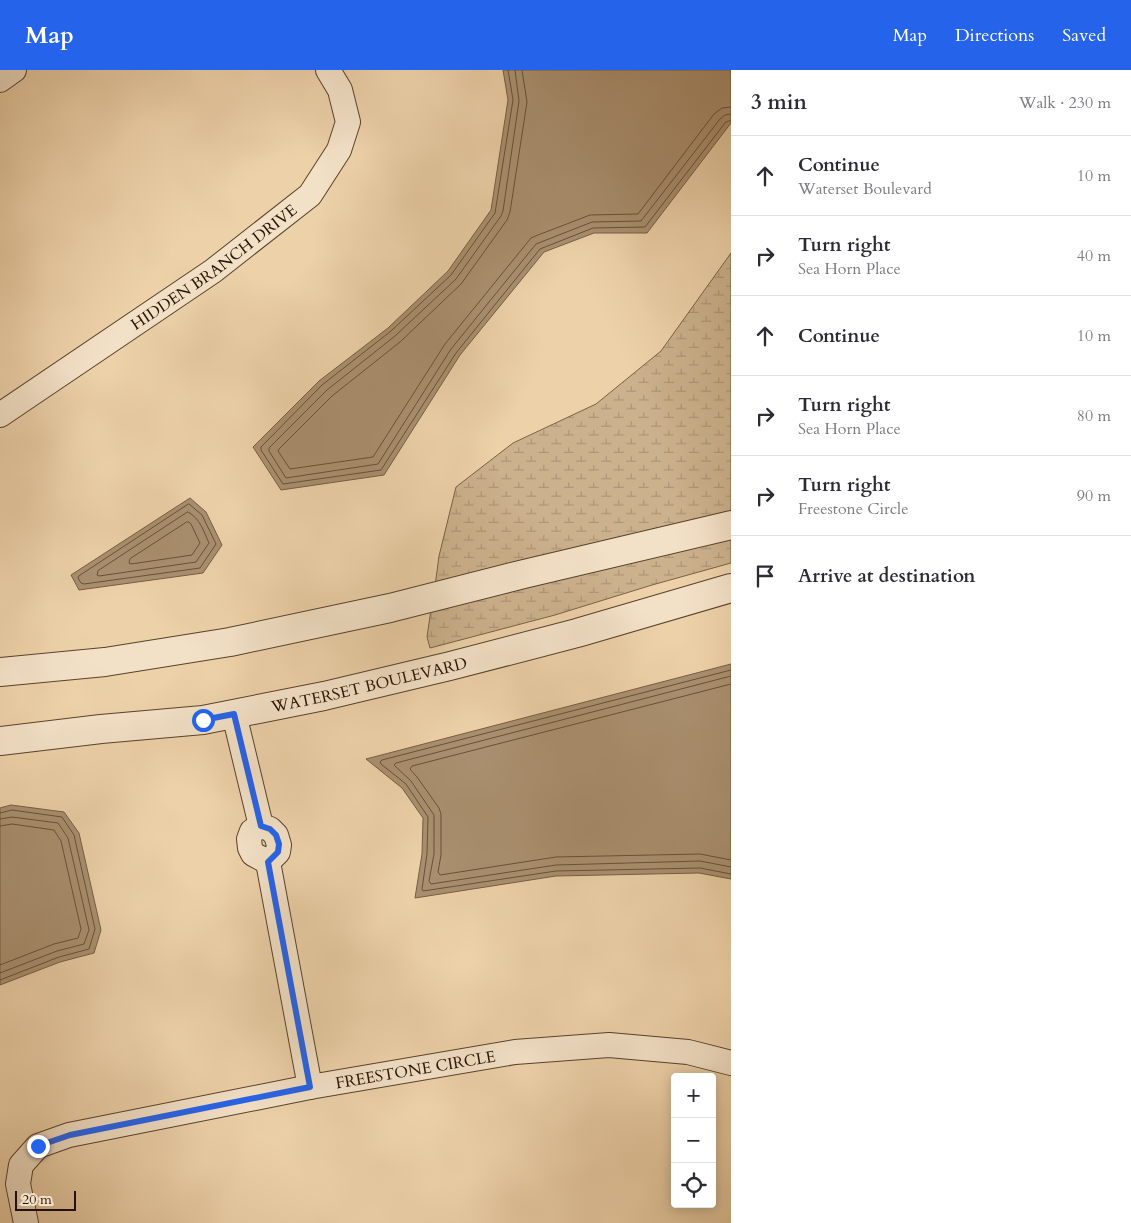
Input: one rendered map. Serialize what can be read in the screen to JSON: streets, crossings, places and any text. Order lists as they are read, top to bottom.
{
  "streets": {
    "street": ["HIDDEN BRANCH DRIVE", "WATERSET BOULEVARD", "FREESTONE CIRCLE"]
  },
  "scale_bar": "20 m",
  "page": {
    "header": "Map",
    "nav": ["Map", "Directions", "Saved"],
    "heading": ["3 min", "Walk · 230 m"],
    "list": [
      ["Continue", "Waterset Boulevard", "10 m"],
      ["Turn right", "Sea Horn Place", "40 m"],
      ["Continue", "10 m"],
      ["Turn right", "Sea Horn Place", "80 m"],
      ["Turn right", "Freestone Circle", "90 m"],
      "Arrive at destination"
    ],
    "map_buttons": ["+", "−"],
    "scale": "20 m"
  }
}
